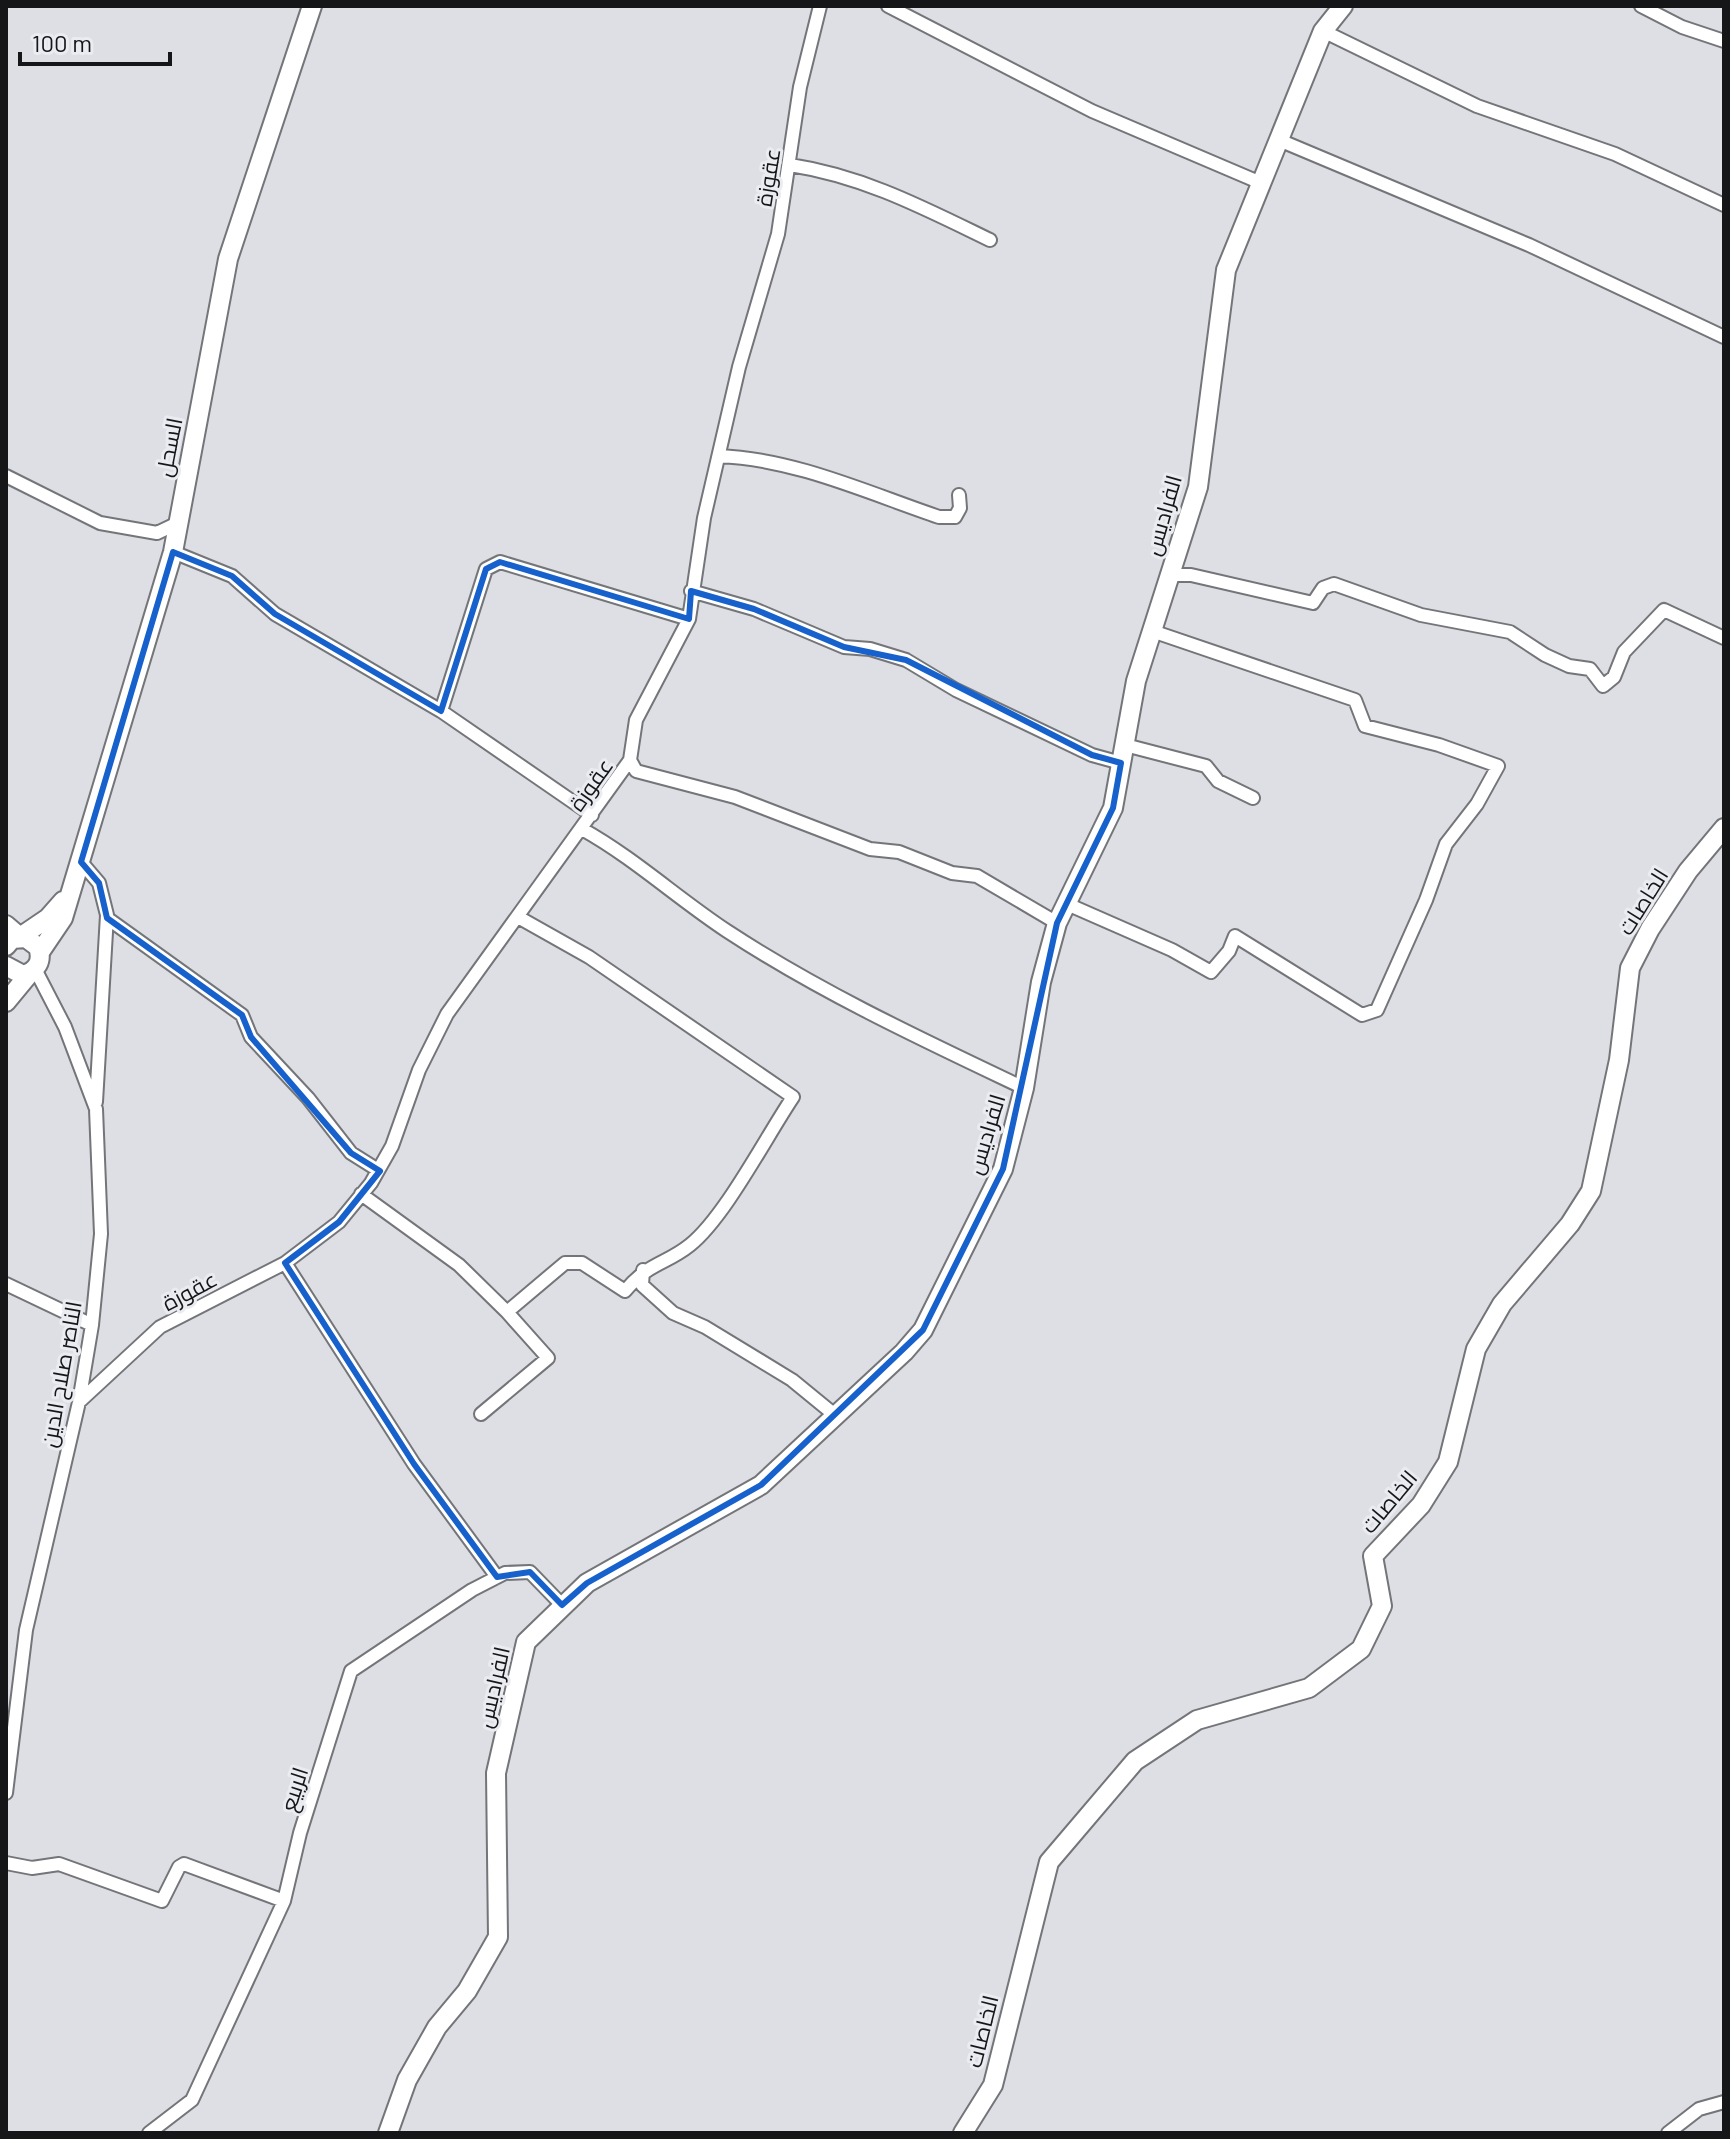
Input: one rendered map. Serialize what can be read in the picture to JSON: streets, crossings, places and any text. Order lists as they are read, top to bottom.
{
  "streets": {
    "street": [
      "عقوزة",
      "السحل",
      "الفراديس",
      "الخاصات",
      "الناصر صلاح الدين",
      "الربيع"
    ]
  },
  "crossings": [
    ["عقوزة", "الناصر صلاح الدين"],
    ["السحل", "الناصر صلاح الدين"],
    ["الفراديس", "الربيع"]
  ],
  "scale_bar": "100 m"
}
